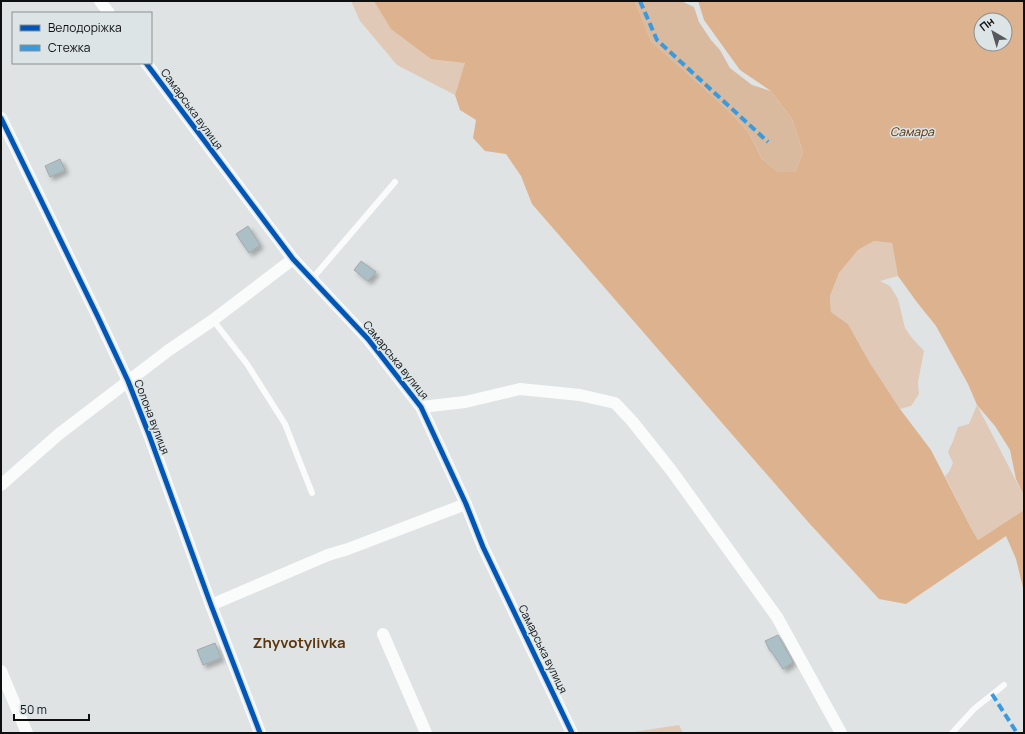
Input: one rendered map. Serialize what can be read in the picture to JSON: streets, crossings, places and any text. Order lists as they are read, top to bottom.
{
  "streets": {
    "street": ["Самарська вулиця", "Солона вулиця"]
  },
  "districts": ["Zhyvotylivka"],
  "water": ["Самара"],
  "legend": ["Велодоріжка", "Стежка"],
  "scale_bar": "50 m",
  "north": "top left"
}
